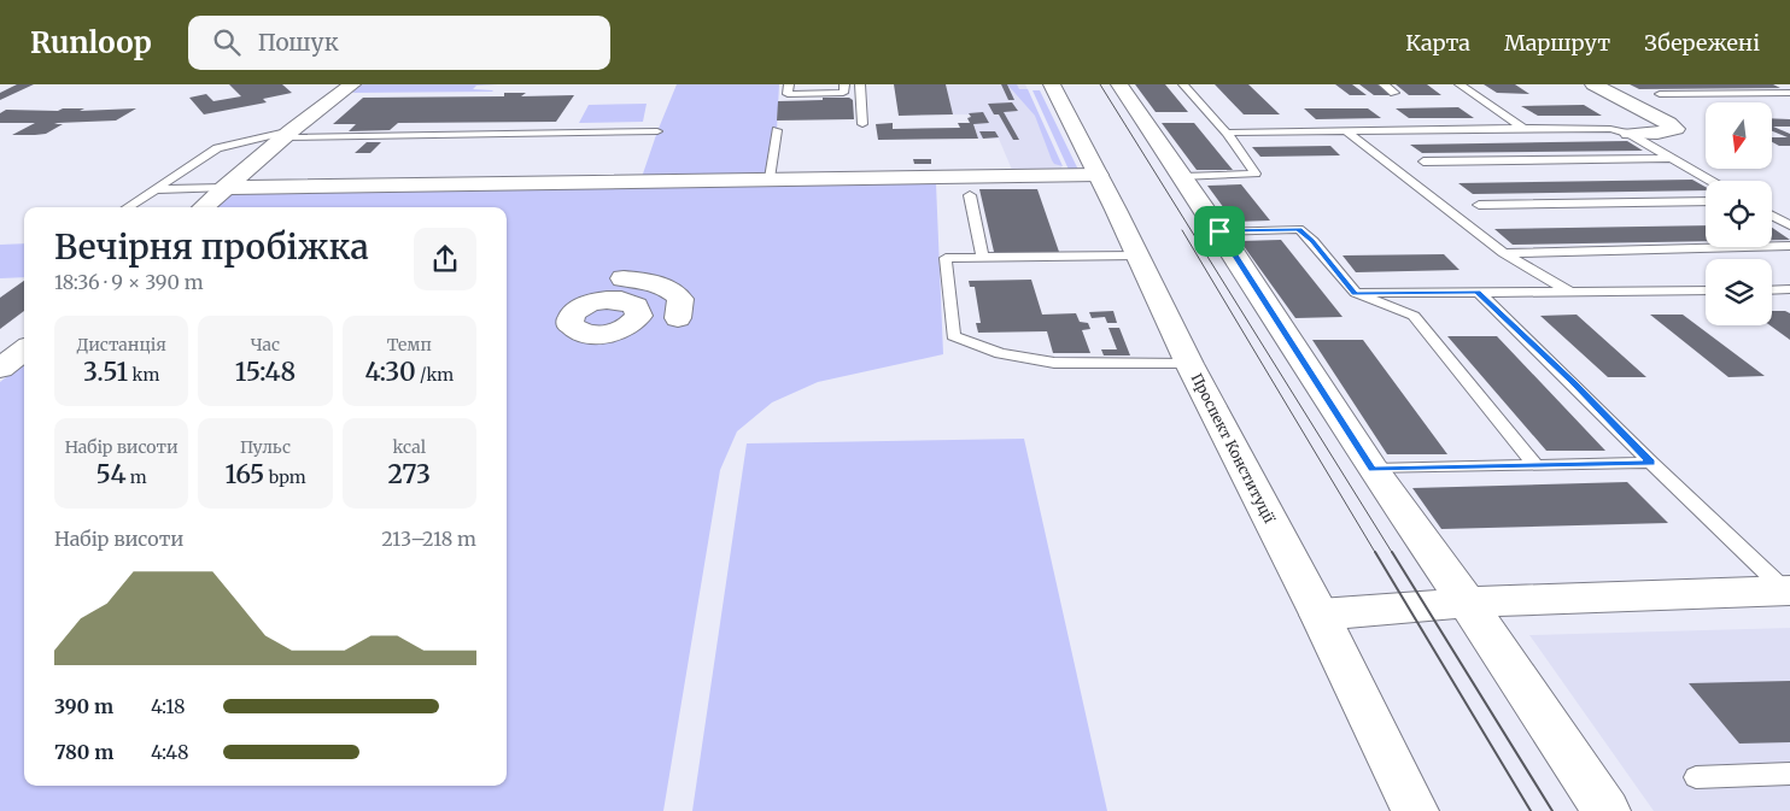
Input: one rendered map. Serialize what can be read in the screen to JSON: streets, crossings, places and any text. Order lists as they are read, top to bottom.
{
  "streets": {
    "street": ["Проспект Конституції"]
  },
  "north": "bottom",
  "page": {
    "header": "Runloop",
    "search": "Пошук",
    "nav": ["Карта", "Маршрут", "Збережені"],
    "heading": ["Вечірня пробіжка", "18:36 · 9 × 390 m"],
    "stats": [
      ["Дистанція", "3.51 km"],
      ["Час", "15:48"],
      ["Темп", "4:30 /km"],
      ["Набір висоти", "54 m"],
      ["Пульс", "165 bpm"],
      ["kcal", "273"]
    ],
    "chart": ["Набір висоти", "213–218 m"],
    "list": [
      {
        "name": "390 m",
        "note": "4:18"
      },
      {
        "name": "780 m",
        "note": "4:48"
      }
    ]
  }
}
